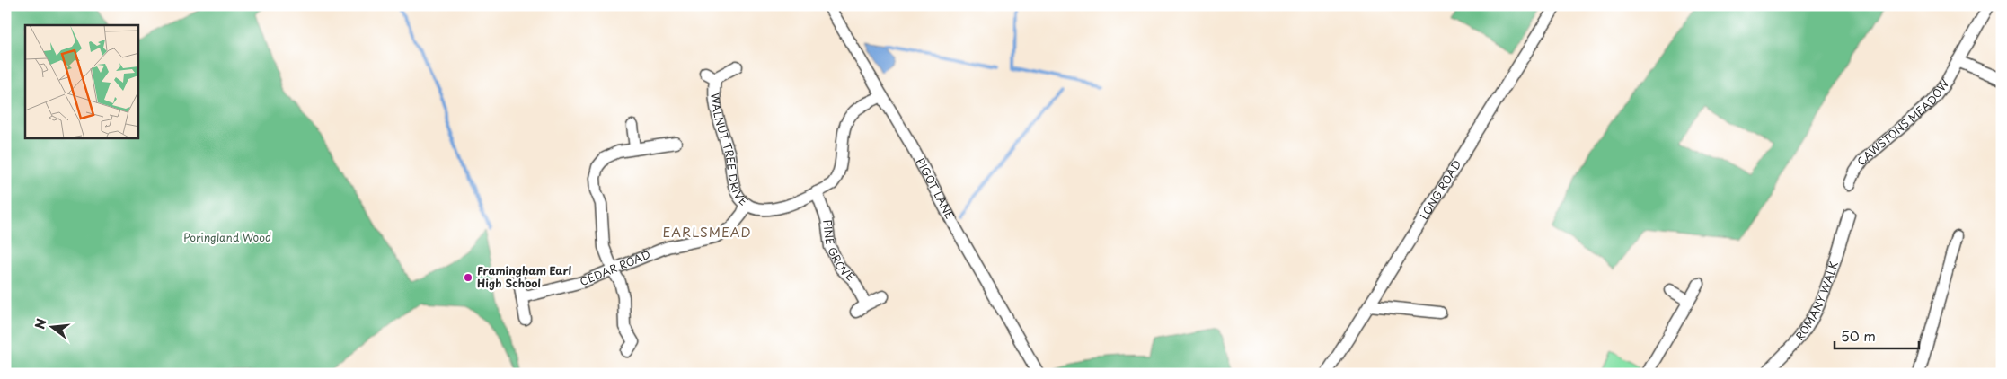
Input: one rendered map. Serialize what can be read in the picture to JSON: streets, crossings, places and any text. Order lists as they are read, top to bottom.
{
  "streets": {
    "street": [
      "CAWSTONS MEADOW",
      "WALNUT TREE DRIVE",
      "PIGOT LANE",
      "LONG ROAD",
      "PINE GROVE",
      "CEDAR ROAD",
      "ROMANY WALK"
    ]
  },
  "crossings": [
    ["WALNUT TREE DRIVE", "PIGOT LANE"],
    ["WALNUT TREE DRIVE", "PINE GROVE"],
    ["WALNUT TREE DRIVE", "CEDAR ROAD"]
  ],
  "districts": ["EARLSMEAD"],
  "parks": ["Poringland Wood"],
  "places": ["Framingham Earl High School"],
  "scale_bar": "50 m",
  "north": "left"
}
